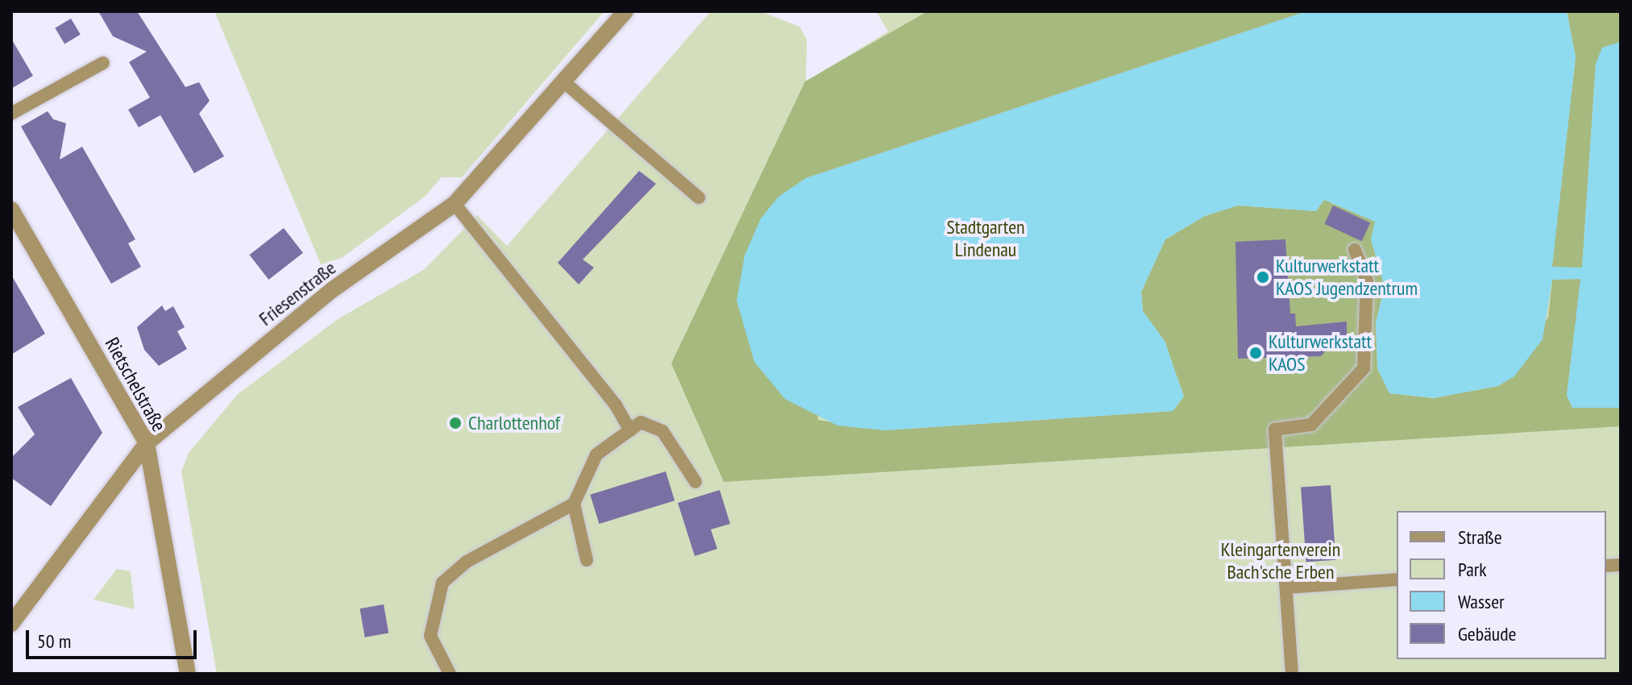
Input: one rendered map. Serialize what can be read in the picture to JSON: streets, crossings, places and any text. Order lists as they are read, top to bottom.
{
  "streets": {
    "street": ["Friesenstraße", "Rietschelstraße"]
  },
  "crossings": [
    ["Friesenstraße", "Rietschelstraße"]
  ],
  "parks": ["Stadtgarten Lindenau", "Kleingartenverein Bach'sche Erben"],
  "places": ["Kulturwerkstatt KAOS Jugendzentrum", "Kulturwerkstatt KAOS", "Charlottenhof"],
  "legend": [
    "Straße",
    "Park",
    "Wasser",
    "Gebäude"
  ],
  "scale_bar": "50 m"
}
